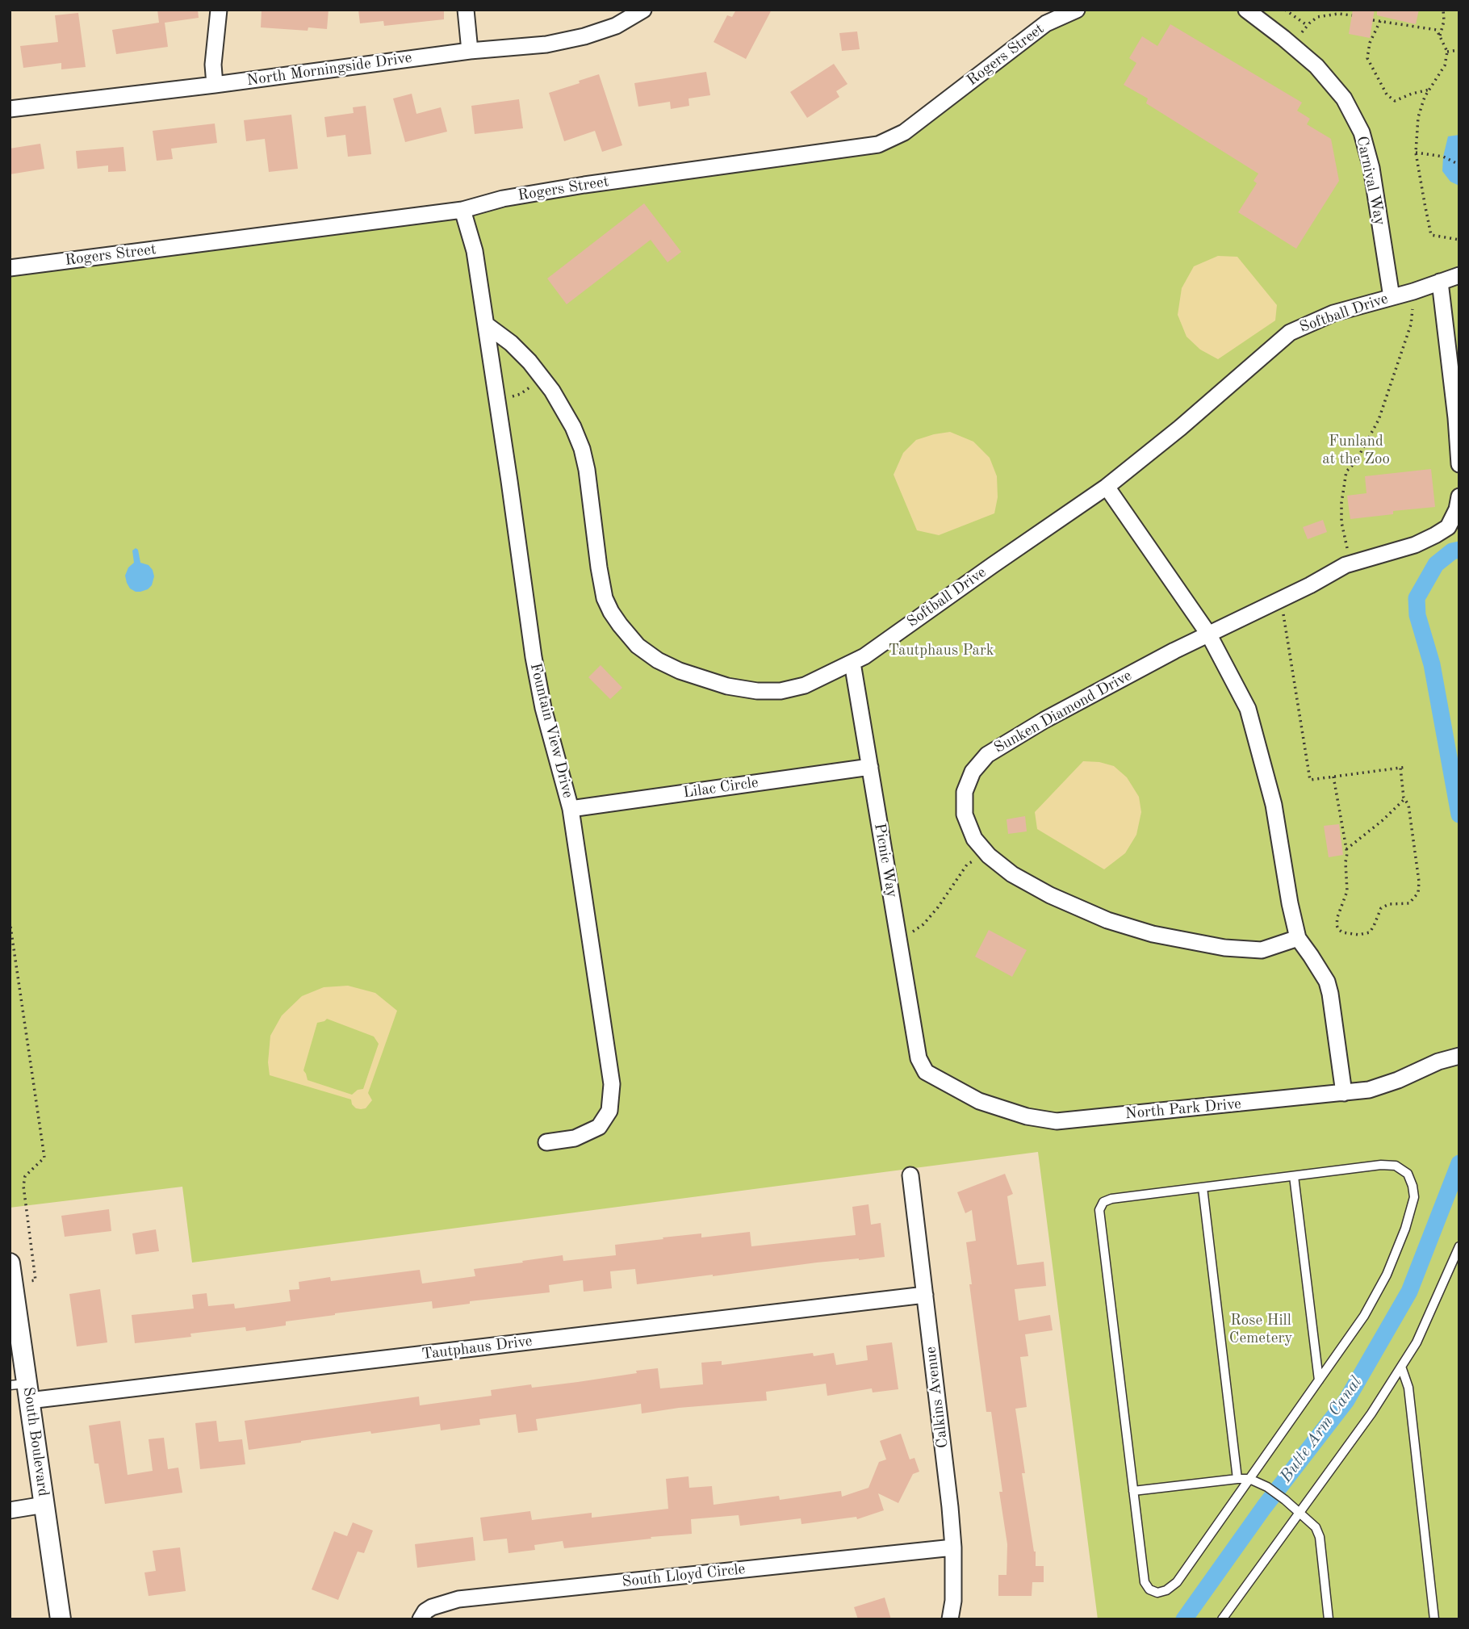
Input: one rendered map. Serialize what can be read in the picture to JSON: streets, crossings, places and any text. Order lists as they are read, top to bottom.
{
  "streets": {
    "street": [
      "Rogers Street",
      "North Morningside Drive",
      "Carnival Way",
      "Softball Drive",
      "Sunken Diamond Drive",
      "Fountain View Drive",
      "Lilac Circle",
      "Picnic Way",
      "North Park Drive",
      "Tautphaus Drive",
      "Calkins Avenue",
      "South Boulevard",
      "South Lloyd Circle"
    ]
  },
  "crossings": [
    ["Rogers Street", "Fountain View Drive"],
    ["Carnival Way", "Softball Drive"],
    ["Softball Drive", "Fountain View Drive"],
    ["Softball Drive", "Picnic Way"],
    ["Fountain View Drive", "Lilac Circle"],
    ["Lilac Circle", "Picnic Way"],
    ["Picnic Way", "North Park Drive"],
    ["Tautphaus Drive", "Calkins Avenue"],
    ["Tautphaus Drive", "South Boulevard"],
    ["Calkins Avenue", "South Lloyd Circle"]
  ],
  "water": ["Butte Arm Canal"],
  "parks": ["Funland at the Zoo", "Tautphaus Park", "Rose Hill Cemetery"]
}
